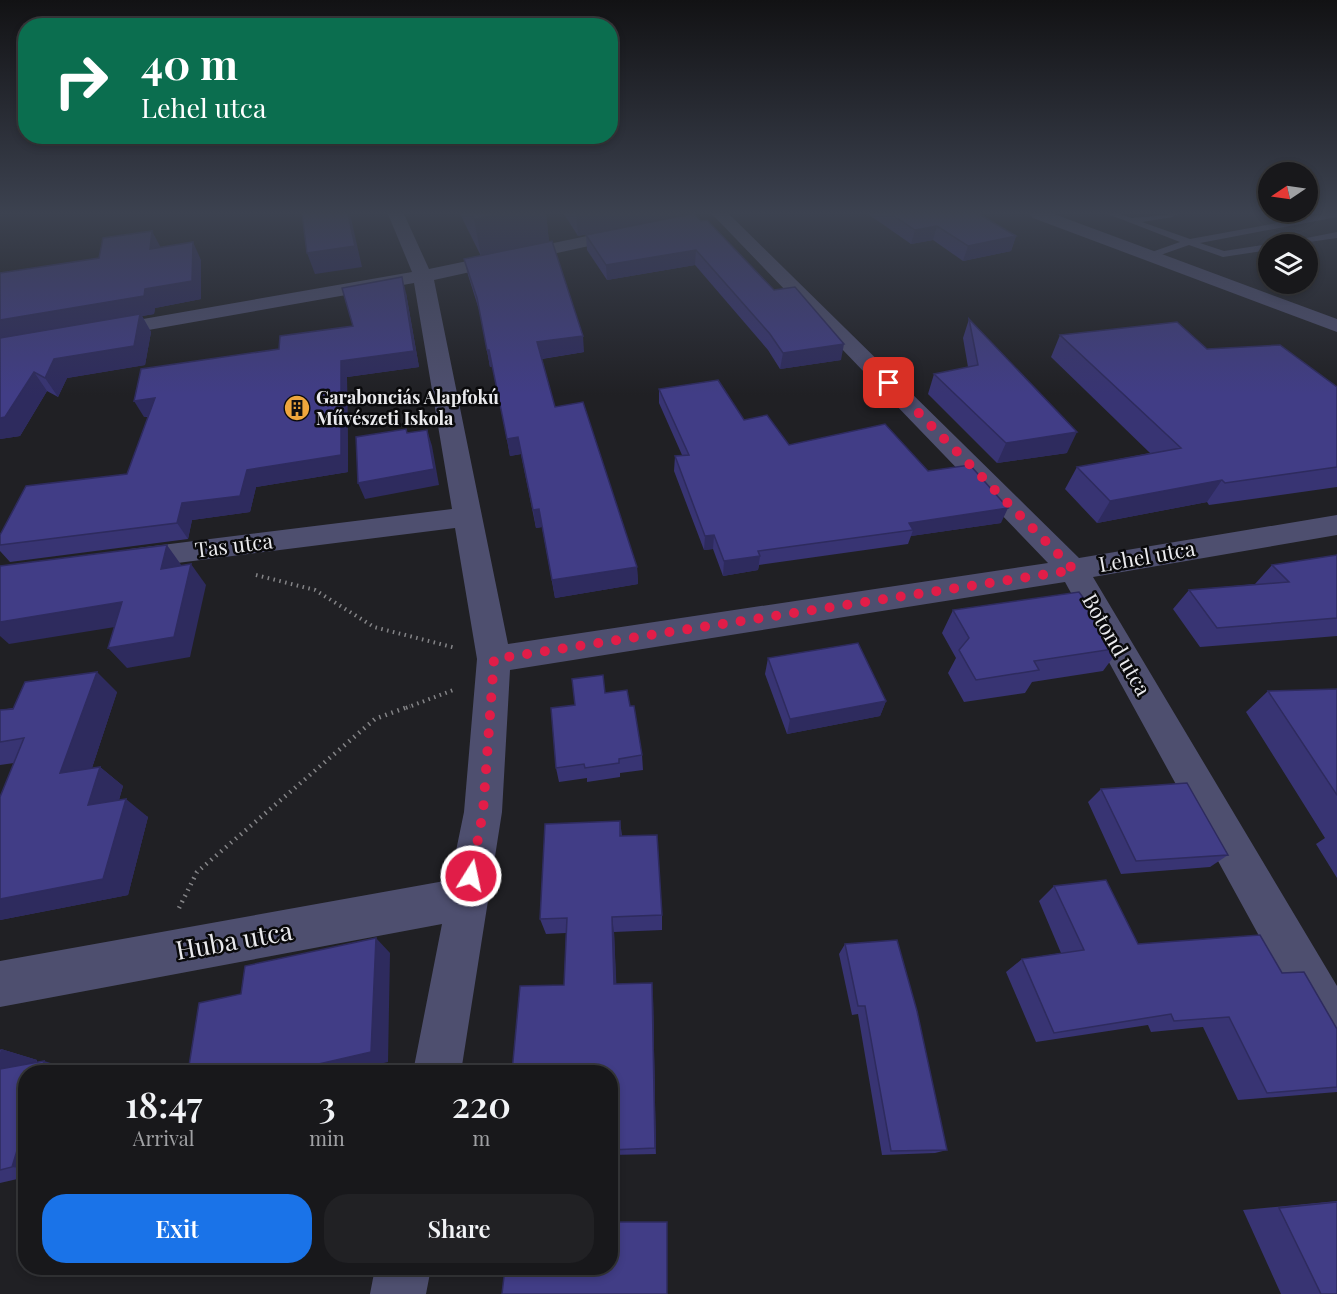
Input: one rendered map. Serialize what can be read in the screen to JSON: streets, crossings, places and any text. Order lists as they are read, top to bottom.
{
  "streets": {
    "street": [
      "Tas utca",
      "Lehel utca",
      "Botond utca",
      "Huba utca"
    ]
  },
  "crossings": [
    ["Lehel utca", "Botond utca"]
  ],
  "places": {
    "building": ["Garabonciás Alapfokú Művészeti Iskola"]
  },
  "north": "left",
  "page": {
    "turn": ["40 m", "Lehel utca"],
    "eta": [
      "18:47",
      "Arrival",
      "3",
      "min",
      "220",
      "m"
    ],
    "buttons": ["Exit", "Share"]
  }
}
